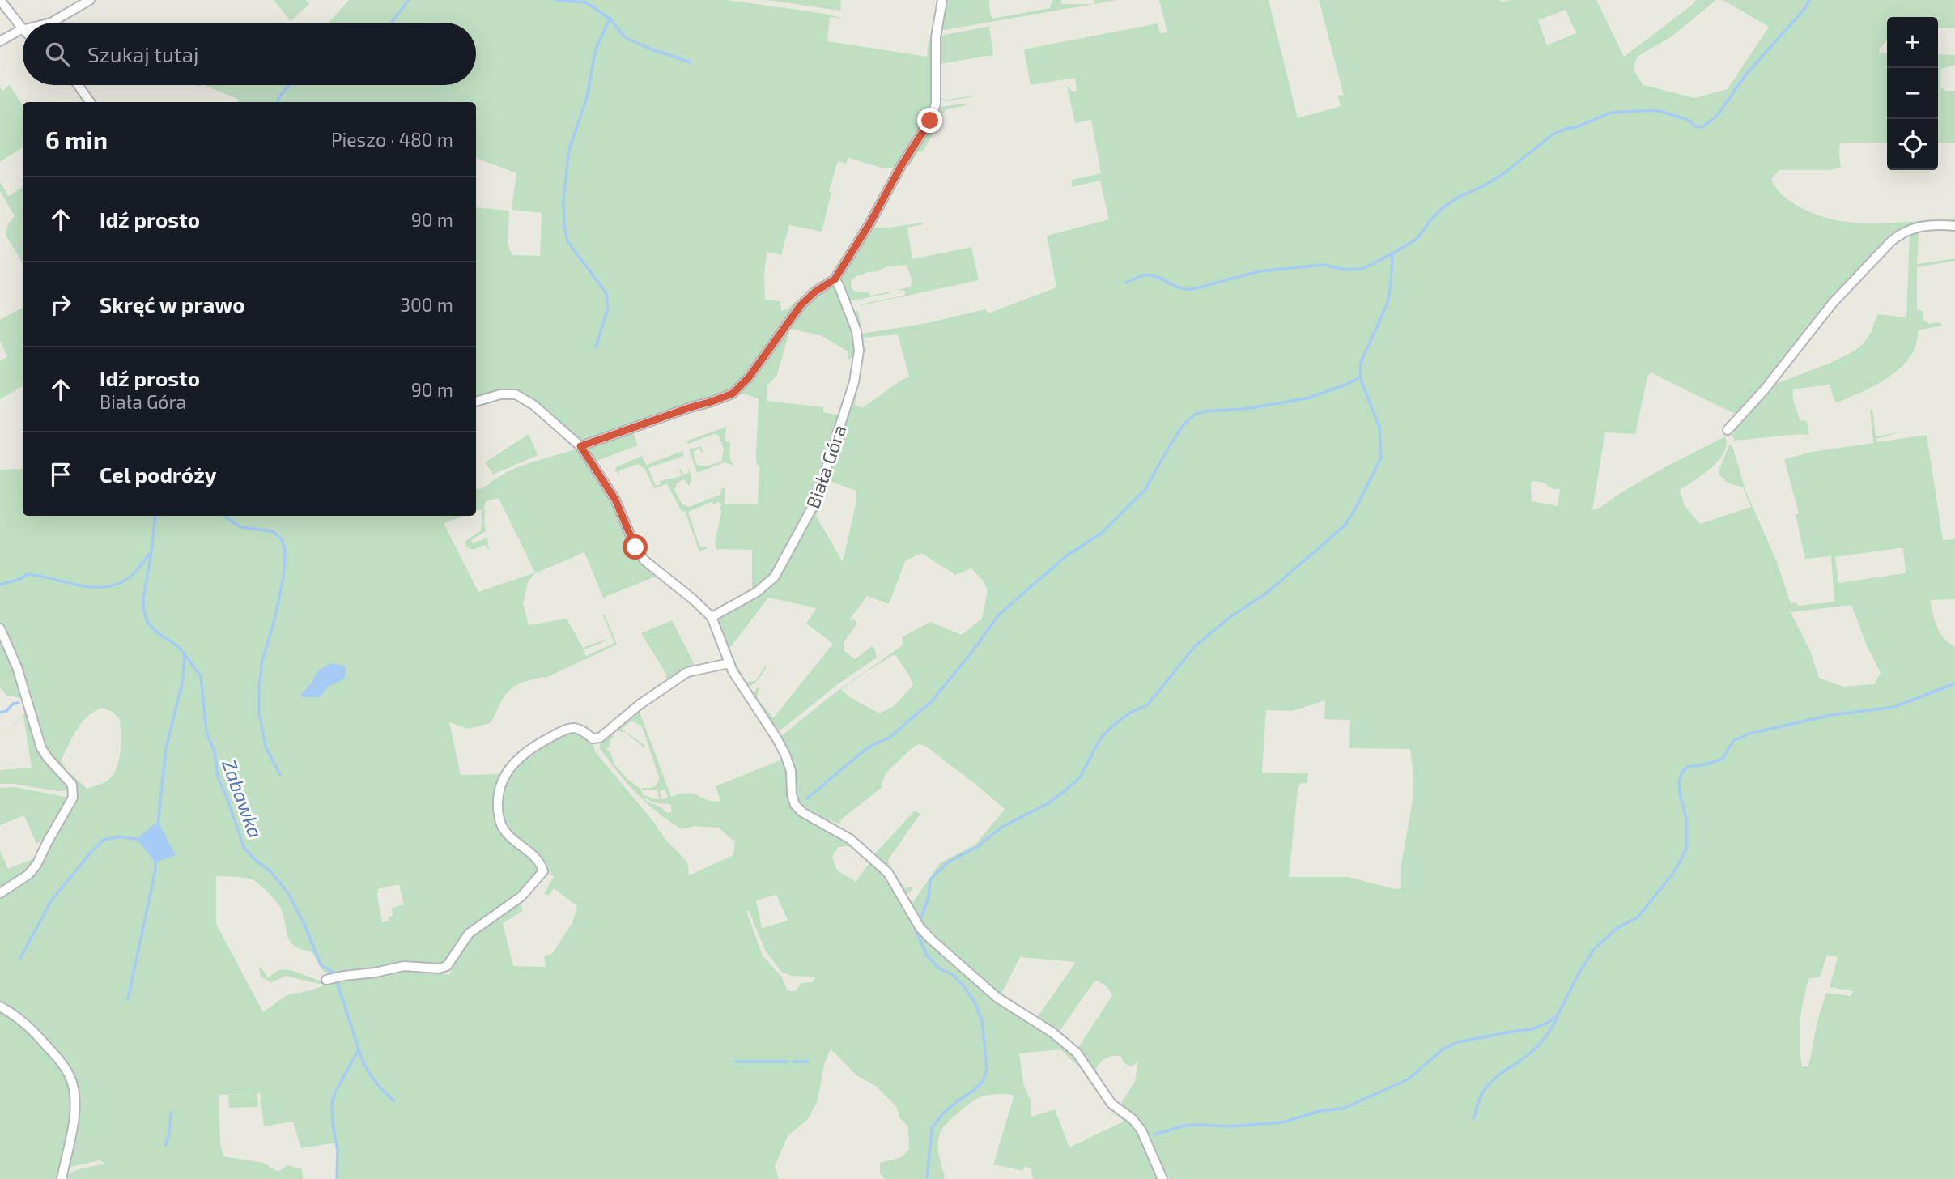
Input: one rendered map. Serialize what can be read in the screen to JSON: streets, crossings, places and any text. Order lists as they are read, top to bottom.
{
  "streets": {
    "street": ["Biała Góra"]
  },
  "water": ["Zabawka"],
  "page": {
    "map_buttons": ["+", "−"],
    "search": "Szukaj tutaj",
    "heading": ["6 min", "Pieszo · 480 m"],
    "list": [
      ["Idź prosto", "90 m"],
      ["Skręć w prawo", "300 m"],
      ["Idź prosto", "Biała Góra", "90 m"],
      "Cel podróży"
    ]
  }
}
